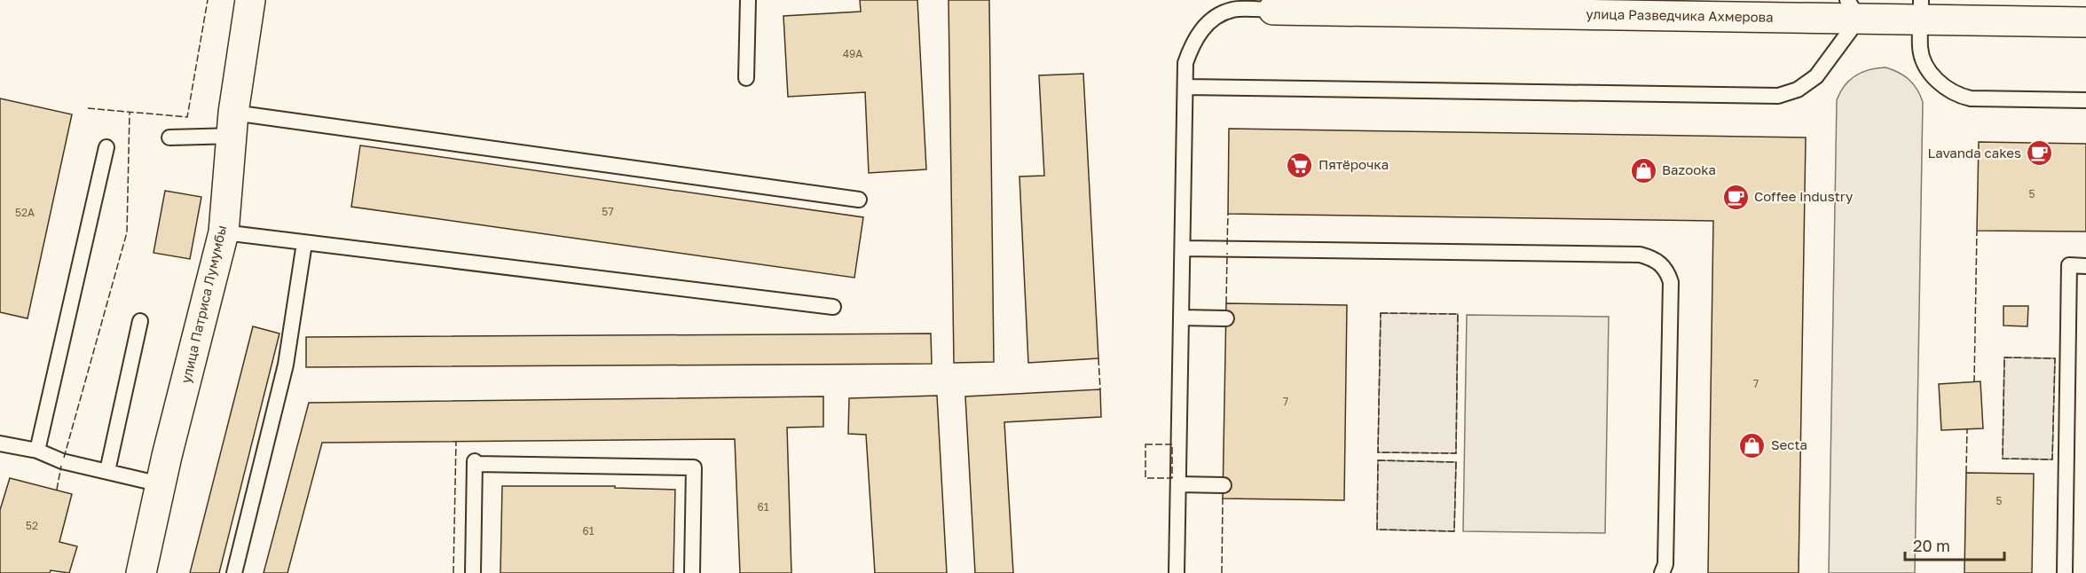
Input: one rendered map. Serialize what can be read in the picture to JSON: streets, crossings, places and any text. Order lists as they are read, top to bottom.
{
  "streets": {
    "street": ["улица Разведчика Ахмерова", "улица Патриса Лумумбы"]
  },
  "places": {
    "cafe": ["Lavanda cakes", "Coffee industry"],
    "supermarket": ["Пятёрочка"],
    "shop": ["Bazooka", "Secta"]
  },
  "house_numbers": [
    "49А",
    "5",
    "57",
    "52А",
    "7",
    "7",
    "5",
    "61",
    "52",
    "61"
  ],
  "scale_bar": "20 m"
}
